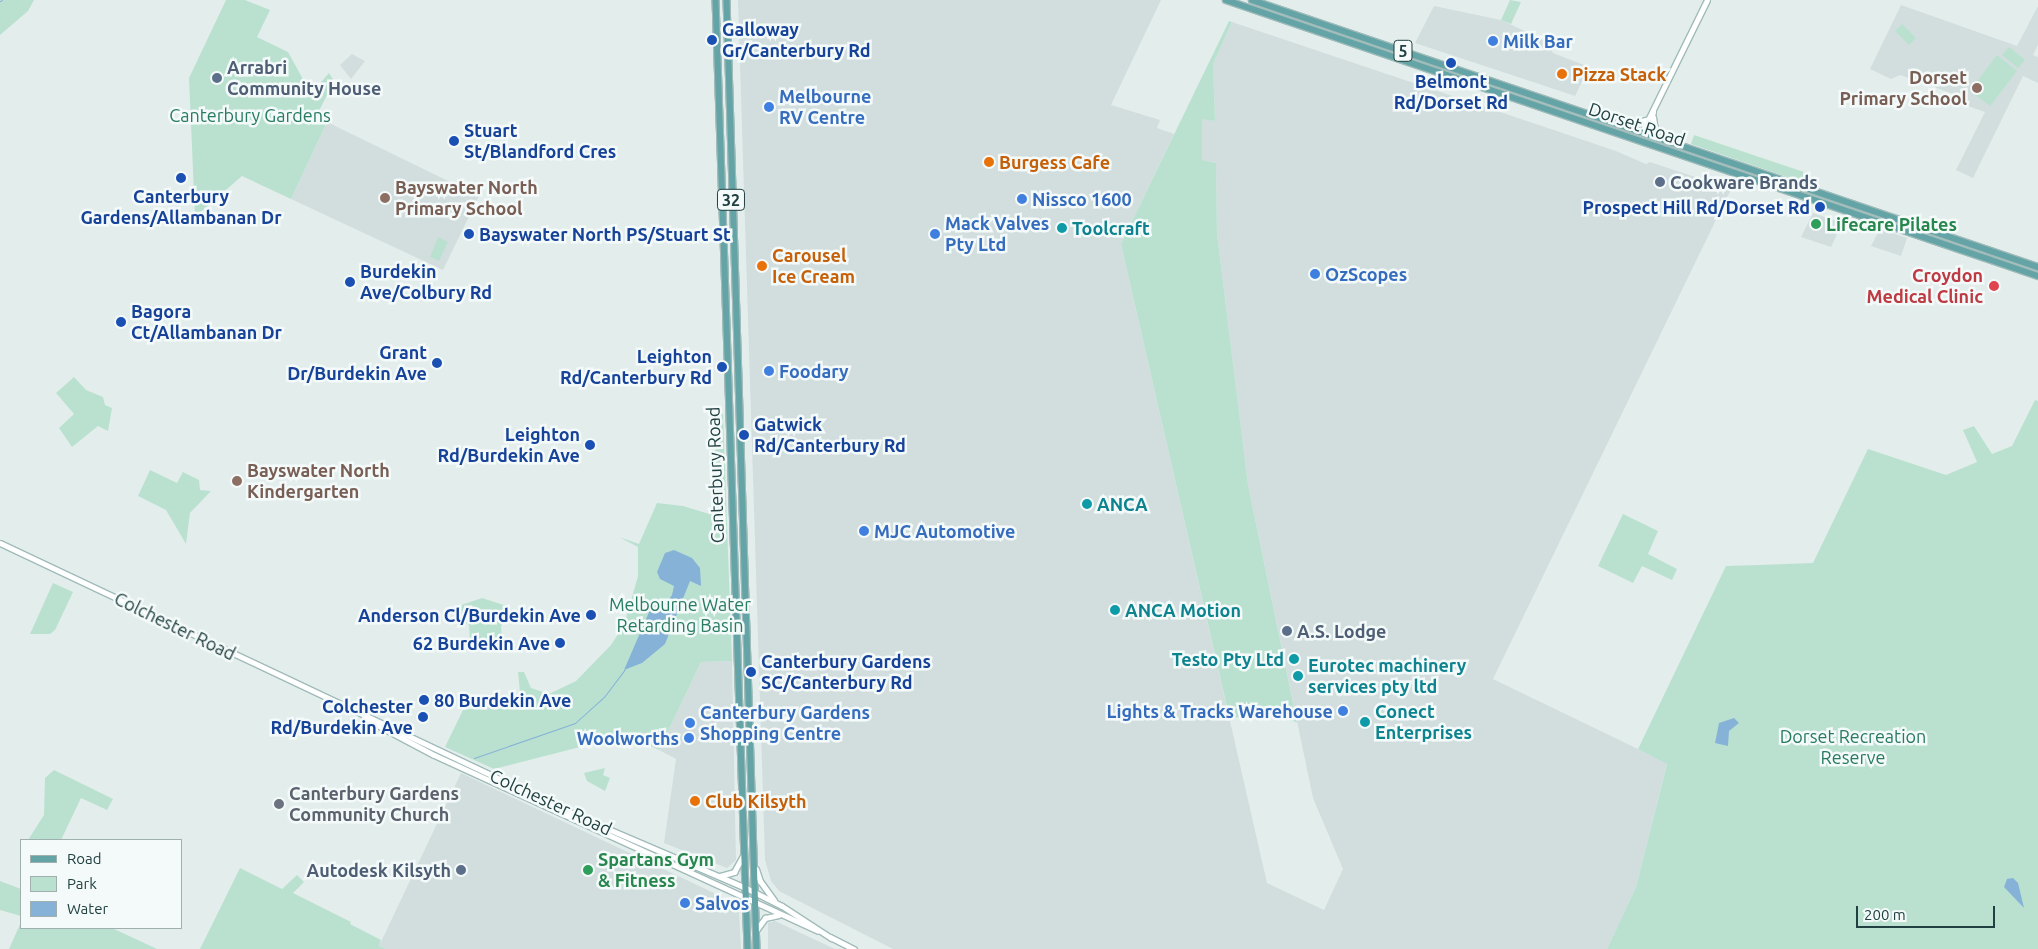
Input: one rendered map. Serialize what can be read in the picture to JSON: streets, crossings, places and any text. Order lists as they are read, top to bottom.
{
  "streets": {
    "main road": [
      "5",
      "Dorset Road",
      "32",
      "Canterbury Road",
      "Colchester Road"
    ]
  },
  "crossings": [
    ["Canterbury Road", "Colchester Road"]
  ],
  "parks": ["Canterbury Gardens", "Melbourne Water Retarding Basin", "Dorset Recreation Reserve"],
  "places": [
    "Galloway Gr/Canterbury Rd",
    "Milk Bar",
    "Belmont Rd/Dorset Rd",
    "Pizza Stack",
    "Arrabri Community House",
    "Dorset Primary School",
    "Melbourne RV Centre",
    "Stuart St/Blandford Cres",
    "Burgess Cafe",
    "Canterbury Gardens/Allambanan Dr",
    "Cookware Brands",
    "Bayswater North Primary School",
    "Nissco 1600",
    "Prospect Hill Rd/Dorset Rd",
    "Lifecare Pilates",
    "Toolcraft",
    "Bayswater North PS/Stuart St",
    "Mack Valves Pty Ltd",
    "Carousel Ice Cream",
    "OzScopes",
    "Burdekin Ave/Colbury Rd",
    "Croydon Medical Clinic",
    "Bagora Ct/Allambanan Dr",
    "Grant Dr/Burdekin Ave",
    "Leighton Rd/Canterbury Rd",
    "Foodary",
    "Gatwick Rd/Canterbury Rd",
    "Leighton Rd/Burdekin Ave",
    "Bayswater North Kindergarten",
    "ANCA",
    "MJC Automotive",
    "ANCA Motion",
    "Anderson Cl/Burdekin Ave",
    "A.S. Lodge",
    "62 Burdekin Ave",
    "Testo Pty Ltd",
    "Canterbury Gardens SC/Canterbury Rd",
    "Eurotec machinery services pty ltd",
    "80 Burdekin Ave",
    "Lights & Tracks Warehouse",
    "Colchester Rd/Burdekin Ave",
    "Conect Enterprises",
    "Canterbury Gardens Shopping Centre",
    "Woolworths",
    "Club Kilsyth",
    "Canterbury Gardens Community Church",
    "Autodesk Kilsyth",
    "Spartans Gym & Fitness",
    "Salvos"
  ],
  "legend": ["Road", "Park", "Water"],
  "scale_bar": "200 m"
}
